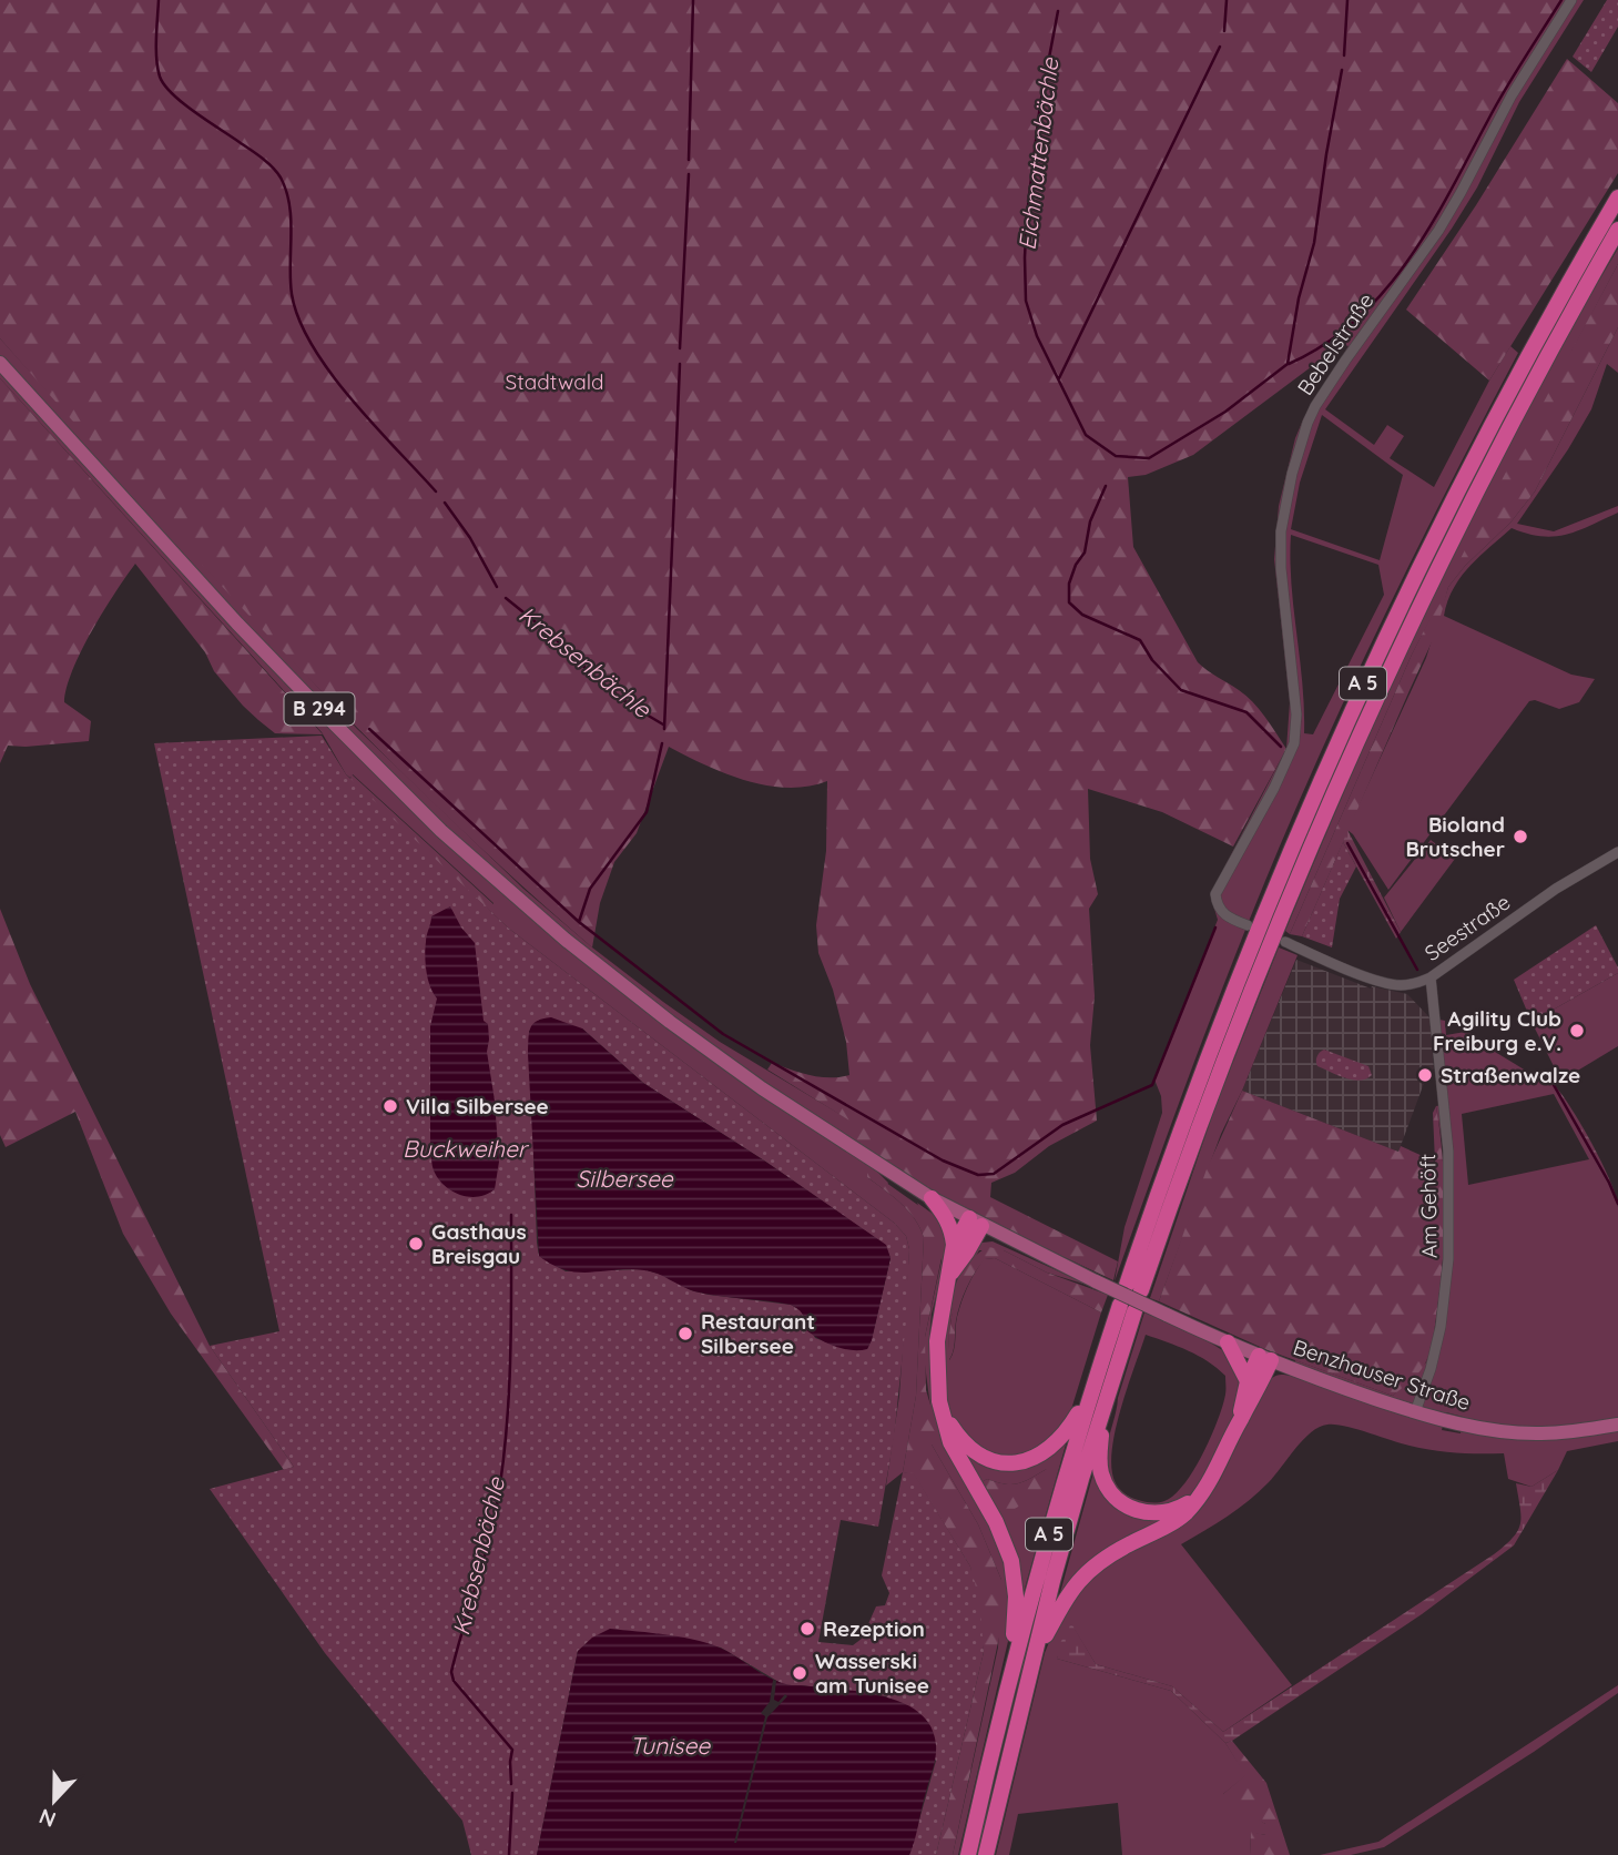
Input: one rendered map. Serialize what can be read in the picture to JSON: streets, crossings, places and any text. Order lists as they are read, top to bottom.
{
  "streets": {
    "highway": ["A 5"],
    "main road": ["B 294", "Benzhauser Straße"],
    "street": ["Bebelstraße", "Seestraße", "Am Gehöft"]
  },
  "crossings": [
    ["B 294", "Benzhauser Straße"],
    ["Seestraße", "Am Gehöft"],
    ["Am Gehöft", "Benzhauser Straße"]
  ],
  "water": [
    "Eichmattenbächle",
    "Krebsenbächle",
    "Buckweiher",
    "Silbersee",
    "Tunisee"
  ],
  "parks": ["Stadtwald"],
  "places": [
    "Bioland Brutscher",
    "Agility Club Freiburg e.V.",
    "Straßenwalze",
    "Villa Silbersee",
    "Gasthaus Breisgau",
    "Restaurant Silbersee",
    "Rezeption",
    "Wasserski am Tunisee"
  ],
  "north": "bottom"
}
